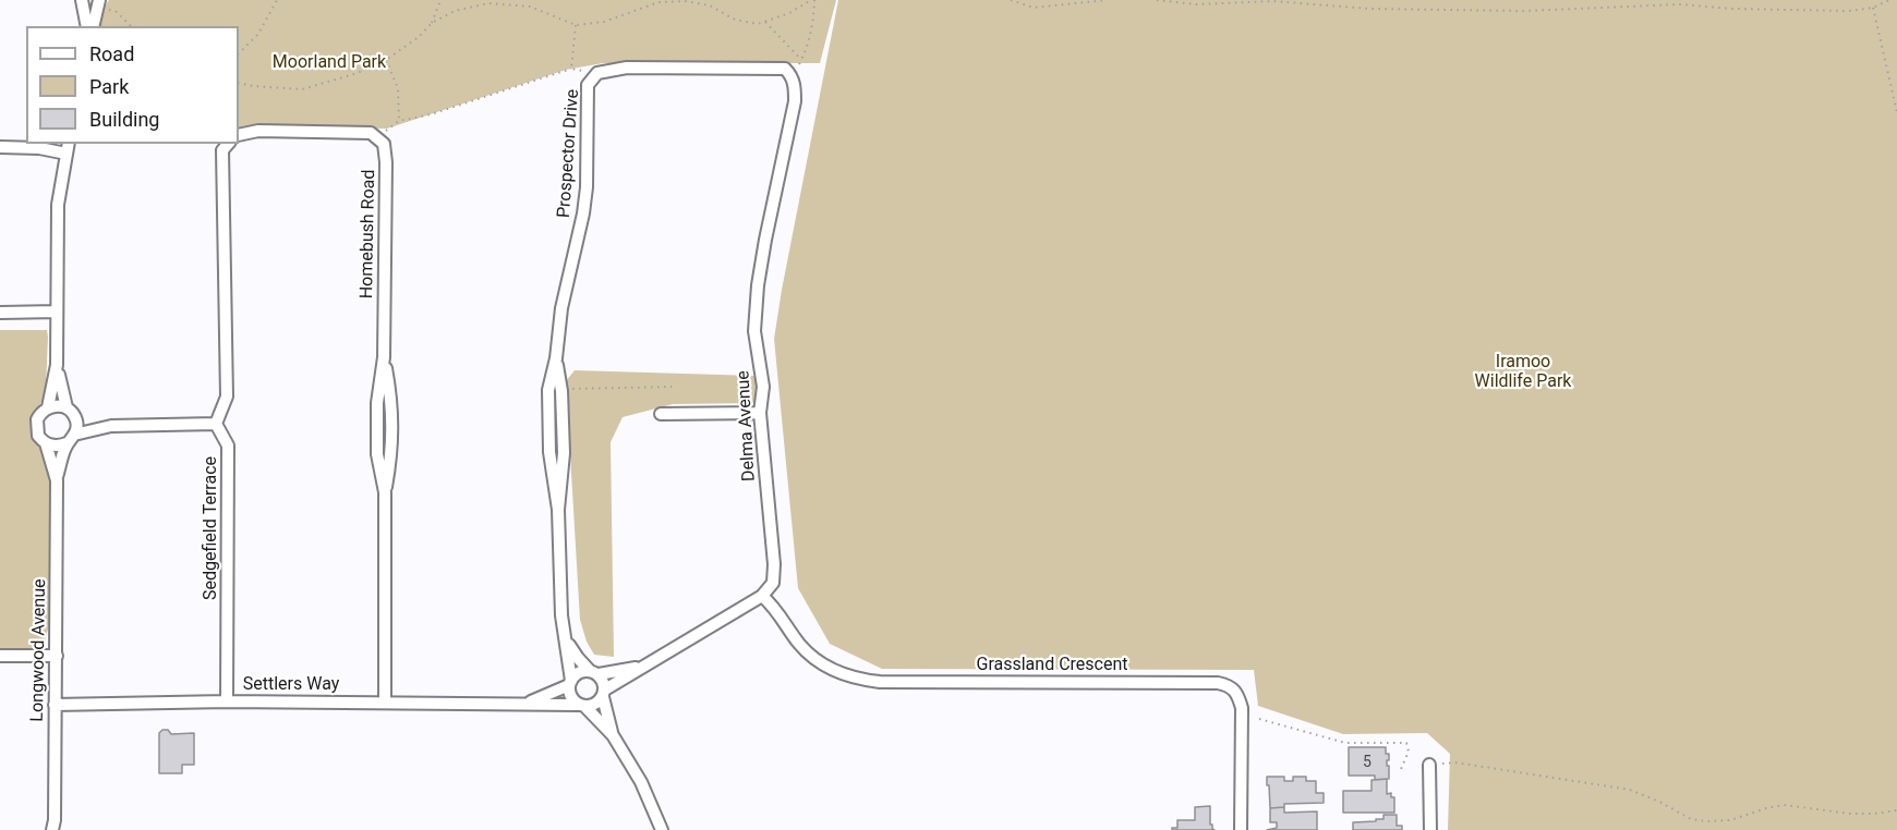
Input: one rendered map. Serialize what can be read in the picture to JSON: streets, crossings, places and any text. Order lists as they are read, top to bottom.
{
  "streets": {
    "street": [
      "Prospector Drive",
      "Homebush Road",
      "Delma Avenue",
      "Sedgefield Terrace",
      "Longwood Avenue",
      "Grassland Crescent",
      "Settlers Way"
    ]
  },
  "crossings": [
    ["Prospector Drive", "Delma Avenue"],
    ["Prospector Drive", "Settlers Way"],
    ["Homebush Road", "Settlers Way"],
    ["Delma Avenue", "Grassland Crescent"],
    ["Sedgefield Terrace", "Settlers Way"],
    ["Longwood Avenue", "Settlers Way"]
  ],
  "parks": ["Moorland Park", "Iramoo Wildlife Park"],
  "house_numbers": ["5"],
  "legend": ["Road", "Park", "Building"]
}
